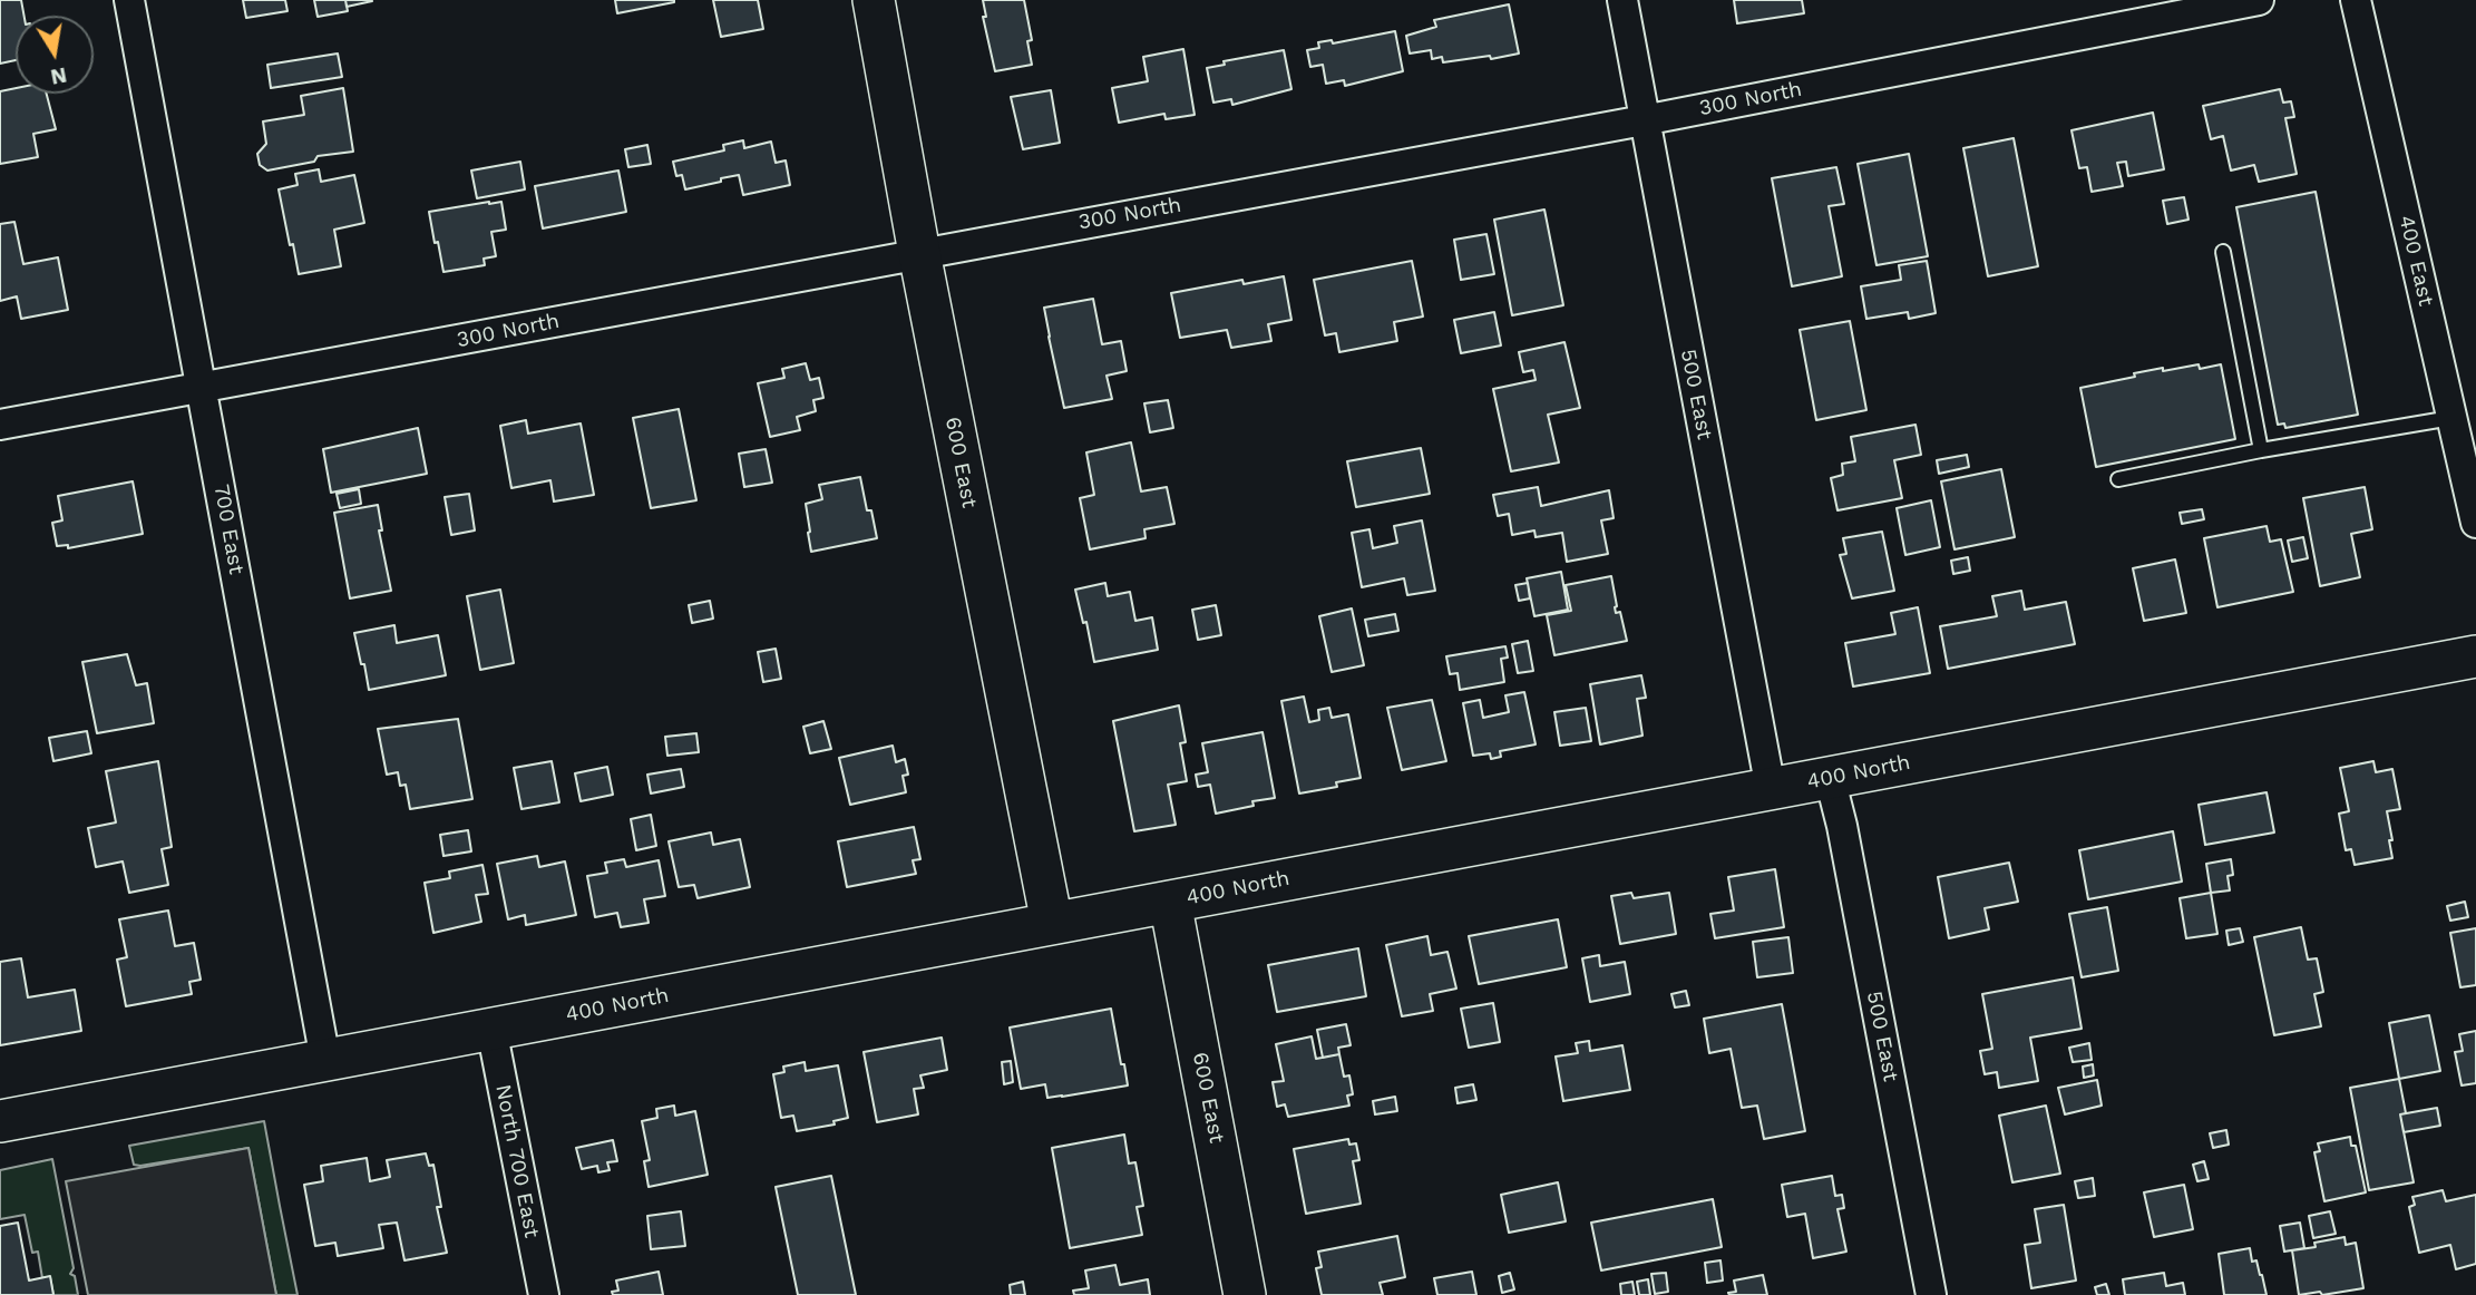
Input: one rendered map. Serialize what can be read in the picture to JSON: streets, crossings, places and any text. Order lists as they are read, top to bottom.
{
  "streets": {
    "main road": ["600 East", "400 North"],
    "street": [
      "300 North",
      "400 East",
      "500 East",
      "700 East",
      "North 700 East"
    ]
  },
  "crossings": [
    ["300 North", "500 East"],
    ["300 North", "600 East"],
    ["300 North", "700 East"],
    ["500 East", "400 North"],
    ["600 East", "400 North"],
    ["700 East", "400 North"],
    ["400 North", "North 700 East"]
  ],
  "north": "bottom"
}
